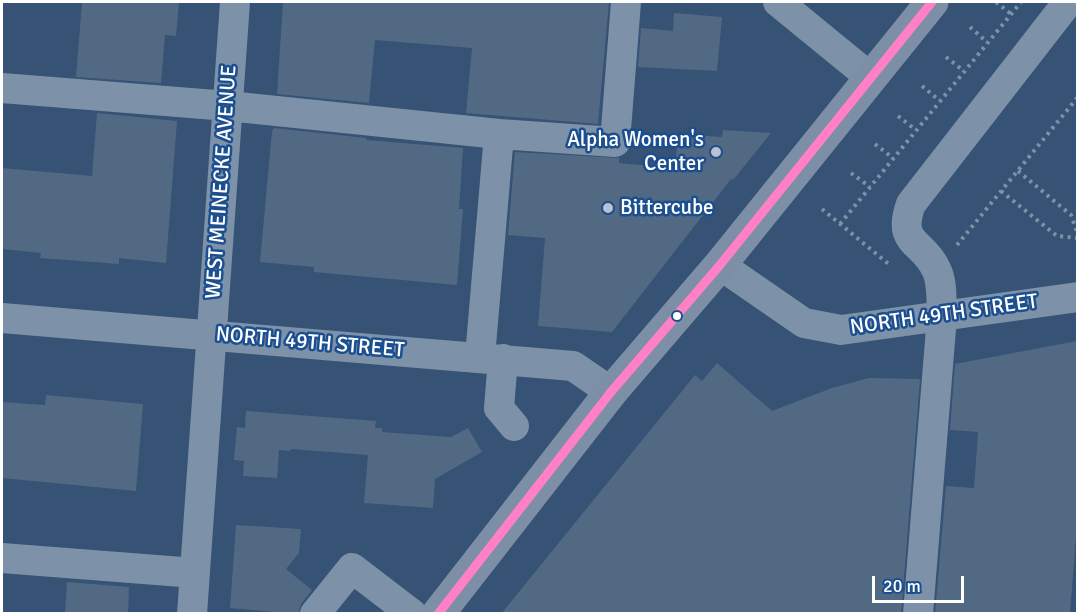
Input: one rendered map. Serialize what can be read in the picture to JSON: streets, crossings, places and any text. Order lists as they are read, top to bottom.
{
  "streets": {
    "street": ["WEST MEINECKE AVENUE", "NORTH 49TH STREET"]
  },
  "crossings": [
    ["WEST MEINECKE AVENUE", "NORTH 49TH STREET"]
  ],
  "places": ["Alpha Women's Center", "Bittercube"],
  "scale_bar": "20 m"
}
